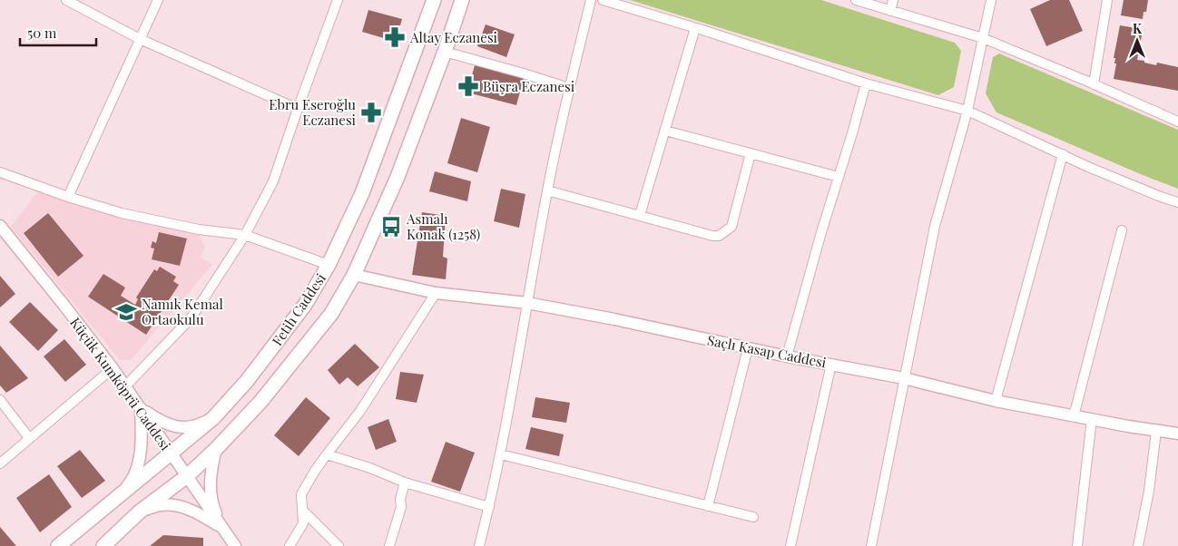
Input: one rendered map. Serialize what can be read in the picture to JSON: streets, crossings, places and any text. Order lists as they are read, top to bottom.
{
  "streets": {
    "main road": ["Fetih Caddesi"],
    "street": ["Saçlı Kasap Caddesi", "Küçük Kumköprü Caddesi"]
  },
  "crossings": [
    ["Fetih Caddesi", "Saçlı Kasap Caddesi"],
    ["Fetih Caddesi", "Küçük Kumköprü Caddesi"]
  ],
  "places": {
    "pharmacy": ["Altay Eczanesi", "Büşra Eczanesi", "Ebru Eseroğlu Eczanesi"],
    "bus stop": ["Asmalı Konak (1258)"],
    "school or university": ["Namık Kemal Ortaokulu"]
  },
  "scale_bar": "50 m",
  "north": "top"
}
